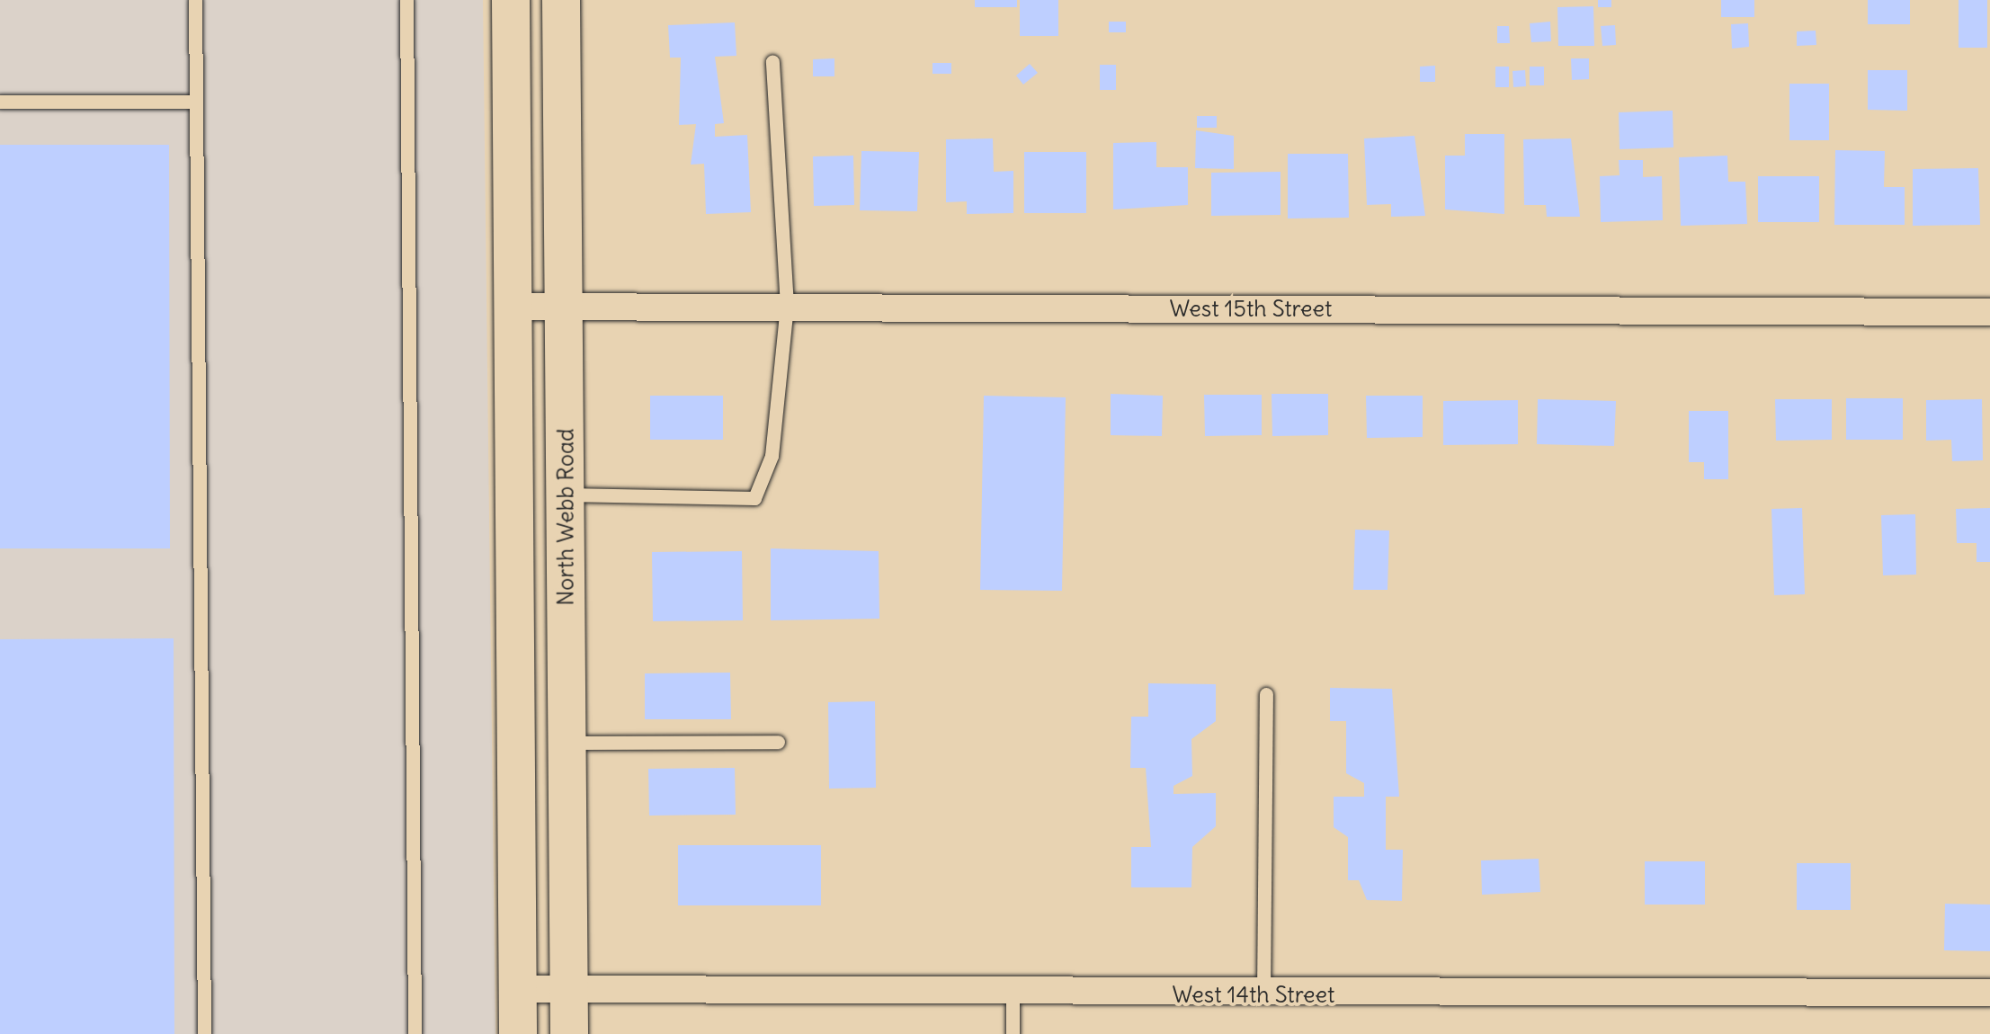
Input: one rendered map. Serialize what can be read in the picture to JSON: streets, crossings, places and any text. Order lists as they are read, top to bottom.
{
  "streets": {
    "main road": ["North Webb Road"],
    "street": ["West 15th Street", "West 14th Street"]
  },
  "crossings": [
    ["West 15th Street", "North Webb Road"],
    ["North Webb Road", "West 14th Street"]
  ]
}
